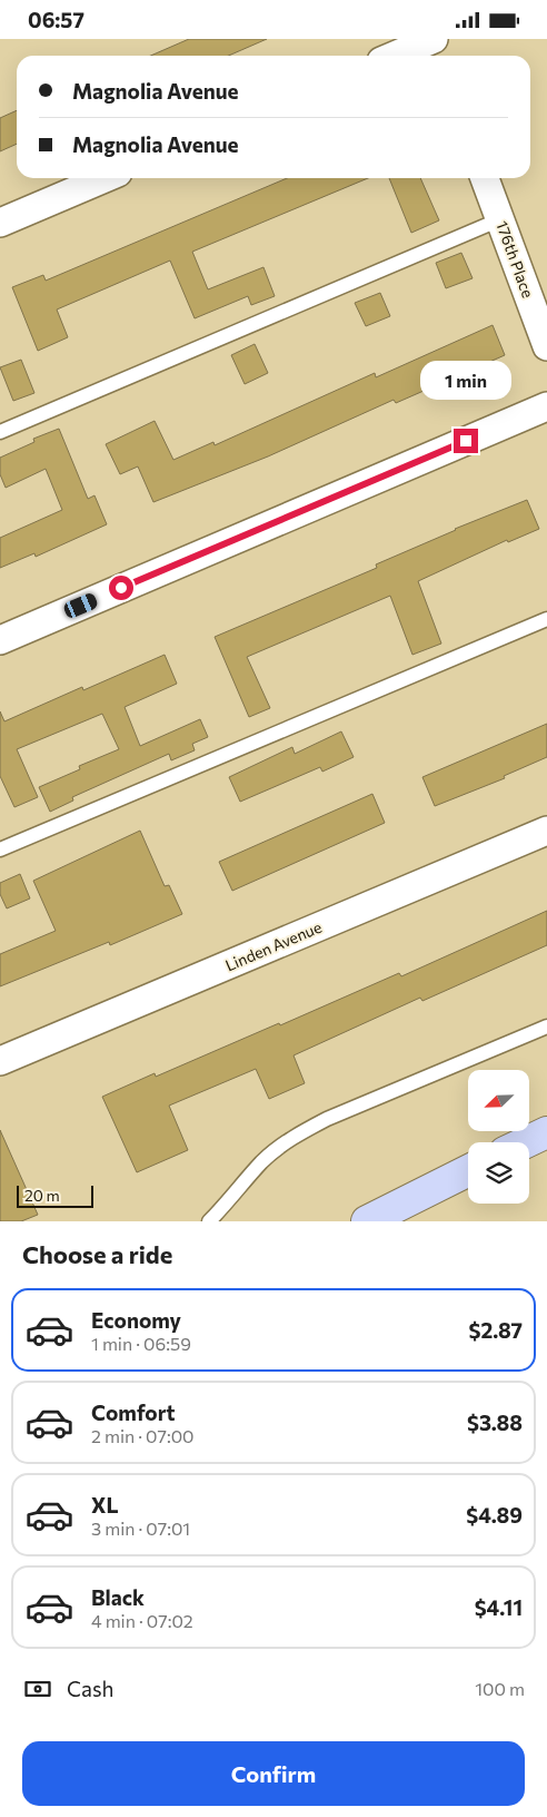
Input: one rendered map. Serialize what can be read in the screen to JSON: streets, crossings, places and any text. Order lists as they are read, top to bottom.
{
  "streets": {
    "street": ["176th Place", "Linden Avenue"]
  },
  "scale_bar": "20 m",
  "north": "bottom left",
  "page": {
    "status": "06:57",
    "banner": ["Magnolia Avenue", "Magnolia Avenue"],
    "bubble": "1 min",
    "scale": "20 m",
    "heading": "Choose a ride",
    "list": [
      {
        "name": "Economy",
        "note": "1 min · 06:59",
        "value": "$2.87"
      },
      {
        "name": "Comfort",
        "note": "2 min · 07:00",
        "value": "$3.88"
      },
      {
        "name": "XL",
        "note": "3 min · 07:01",
        "value": "$4.89"
      },
      {
        "name": "Black",
        "note": "4 min · 07:02",
        "value": "$4.11"
      }
    ],
    "pay": ["Cash", "100 m"],
    "buttons": "Confirm"
  }
}
